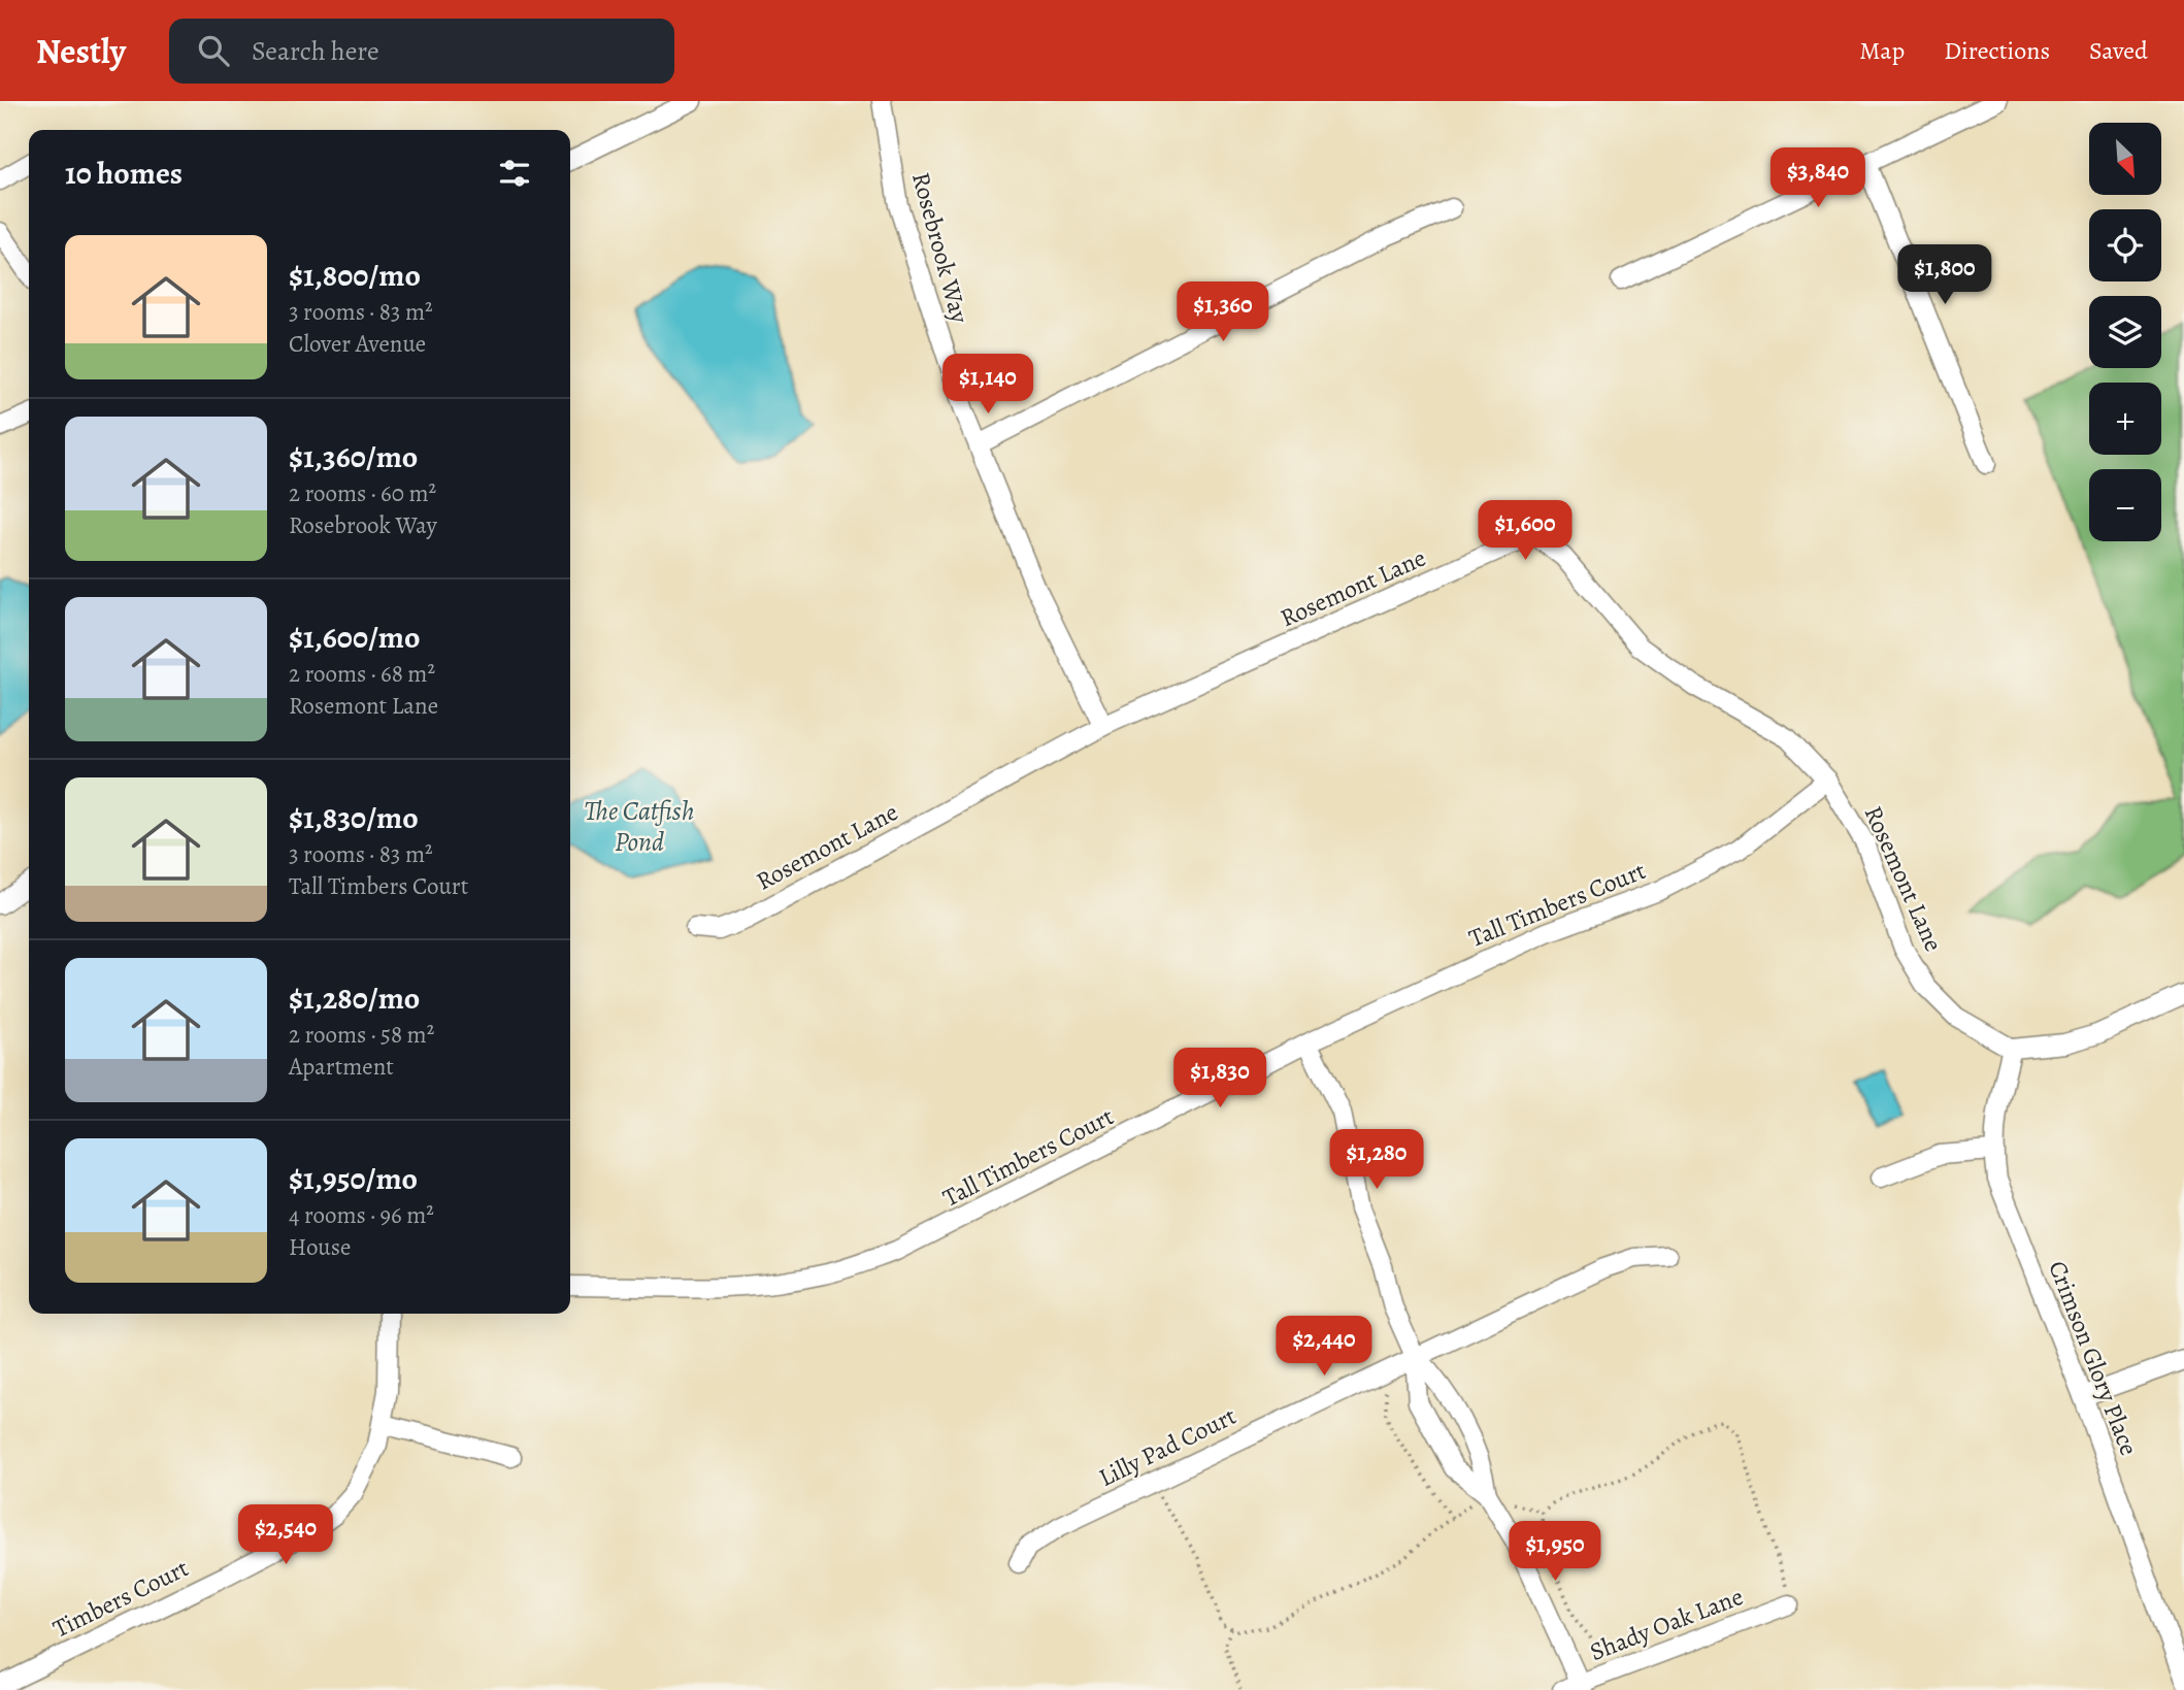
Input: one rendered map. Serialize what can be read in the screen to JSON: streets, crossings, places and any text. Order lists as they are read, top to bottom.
{
  "streets": {
    "street": [
      "Rosebrook Way",
      "Rosemont Lane",
      "Tall Timbers Court",
      "Crimson Glory Place",
      "Lilly Pad Court",
      "Timbers Court",
      "Shady Oak Lane"
    ]
  },
  "crossings": [
    ["Rosebrook Way", "Rosemont Lane"],
    ["Rosemont Lane", "Tall Timbers Court"],
    ["Rosemont Lane", "Crimson Glory Place"]
  ],
  "water": ["The Catfish Pond"],
  "north": "bottom right",
  "page": {
    "header": "Nestly",
    "search": "Search here",
    "nav": ["Map", "Directions", "Saved"],
    "map_buttons": ["+", "−"],
    "heading": "10 homes",
    "price": [
      "$3,840",
      "$1,800",
      "$1,360",
      "$1,140",
      "$1,600",
      "$1,830",
      "$1,280",
      "$2,440",
      "$2,540",
      "$1,950"
    ],
    "list": [
      {
        "name": "$1,800/mo",
        "note": "3 rooms · 83 m² · Clover Avenue"
      },
      {
        "name": "$1,360/mo",
        "note": "2 rooms · 60 m² · Rosebrook Way"
      },
      {
        "name": "$1,600/mo",
        "note": "2 rooms · 68 m² · Rosemont Lane"
      },
      {
        "name": "$1,830/mo",
        "note": "3 rooms · 83 m² · Tall Timbers Court"
      },
      {
        "name": "$1,280/mo",
        "note": "2 rooms · 58 m² · Apartment"
      },
      {
        "name": "$1,950/mo",
        "note": "4 rooms · 96 m² · House"
      }
    ]
  }
}
